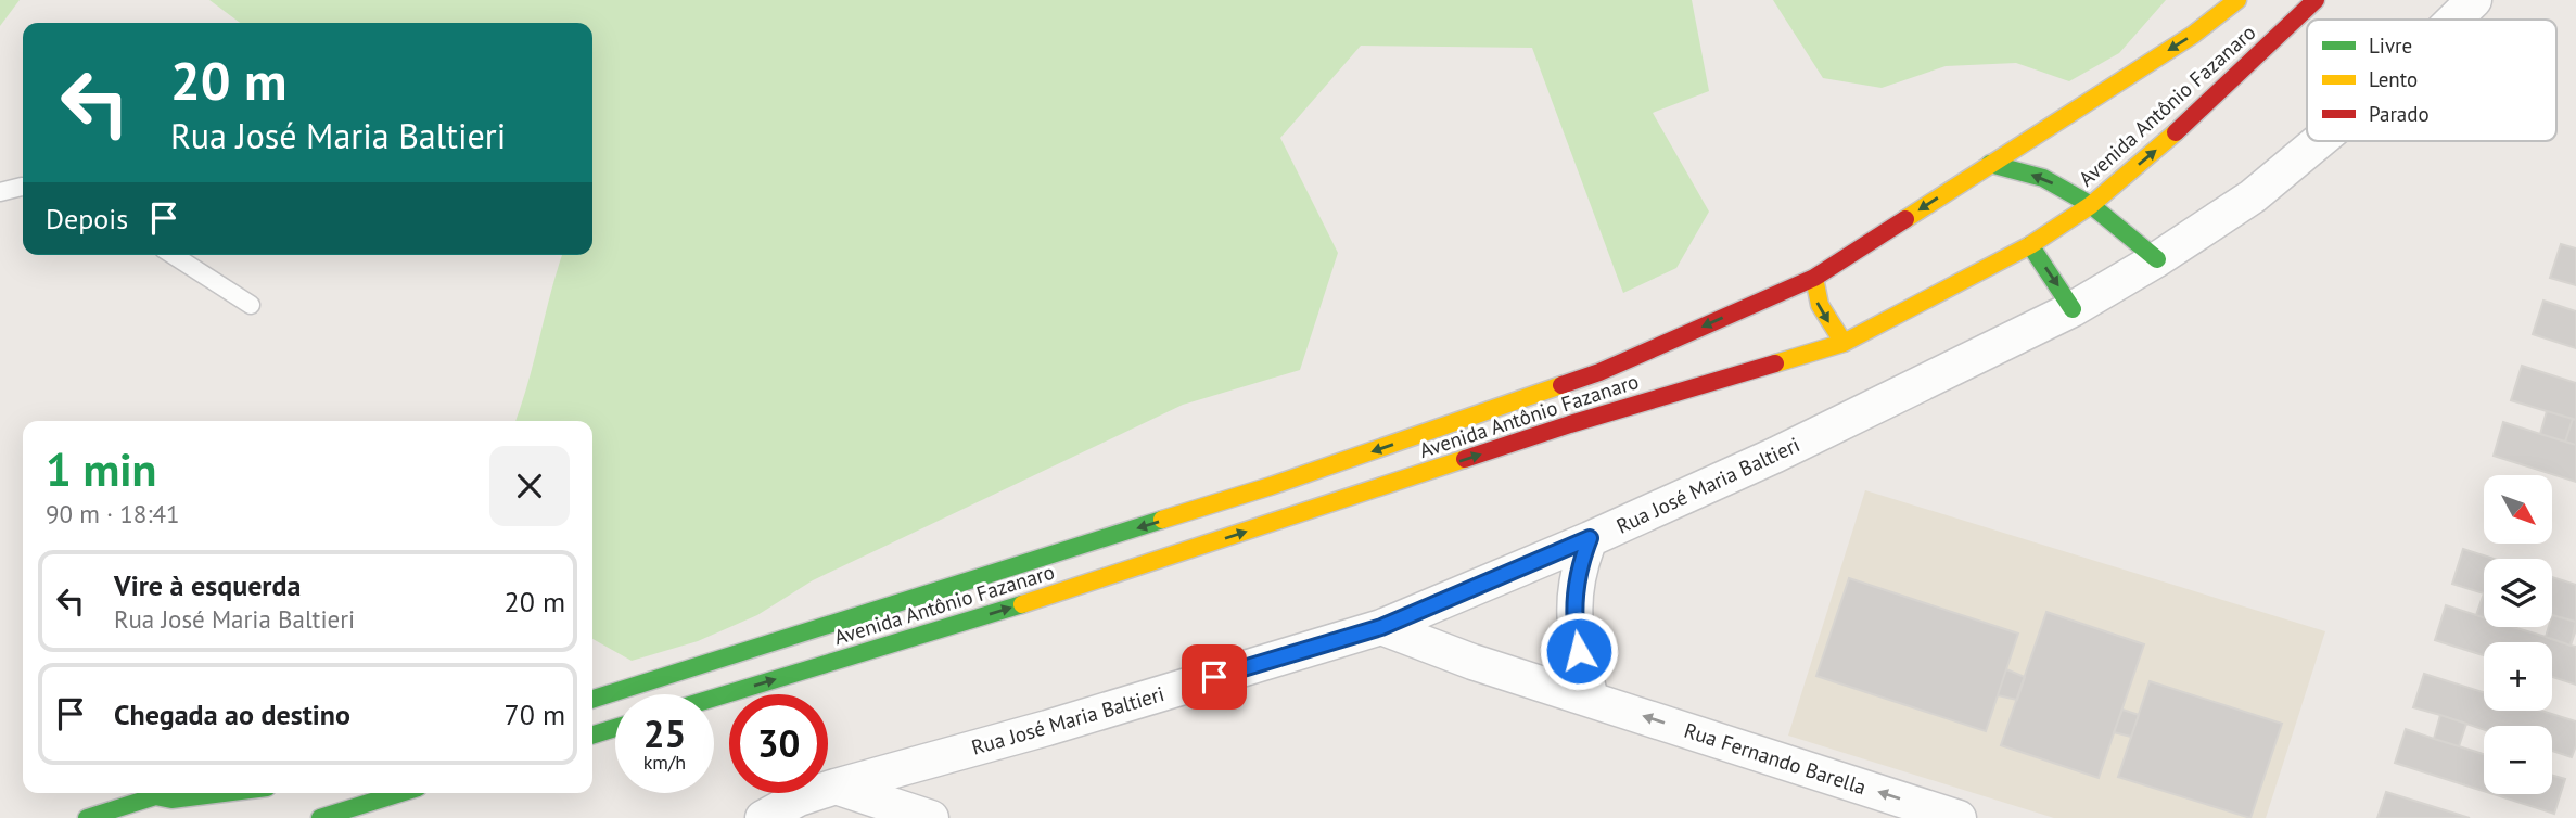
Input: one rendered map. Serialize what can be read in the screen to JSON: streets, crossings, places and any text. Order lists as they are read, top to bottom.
{
  "streets": {
    "main road": ["Avenida Antônio Fazanaro"],
    "street": ["Rua José Maria Baltieri", "Rua Fernando Barella"]
  },
  "crossings": [
    ["Rua José Maria Baltieri", "Rua Fernando Barella"]
  ],
  "one_way": ["Rua Fernando Barella"],
  "legend": ["Livre", "Lento", "Parado"],
  "north": "bottom right",
  "page": {
    "turn": ["20 m", "Rua José Maria Baltieri"],
    "then": "Depois",
    "heading": ["1 min", "90 m · 18:41"],
    "map_buttons": ["+", "−"],
    "list": [
      {
        "name": "Vire à esquerda",
        "note": "Rua José Maria Baltieri",
        "value": "20 m"
      },
      {
        "name": "Chegada ao destino",
        "value": "70 m"
      }
    ],
    "speed": "25 km/h",
    "limit": "30"
  }
}
